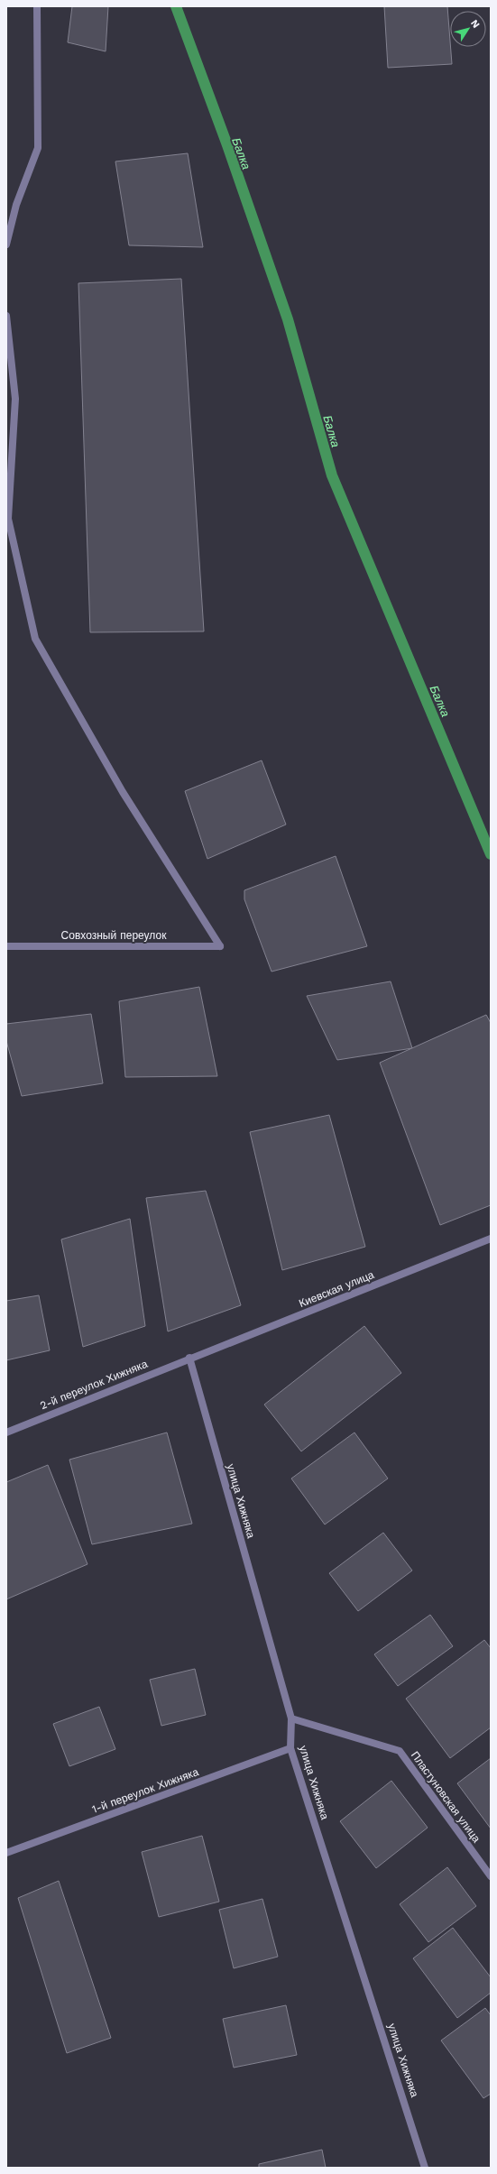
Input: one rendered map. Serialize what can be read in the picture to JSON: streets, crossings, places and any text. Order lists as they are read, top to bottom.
{
  "streets": {
    "street": [
      "Совхозный переулок",
      "Киевская улица",
      "2-й переулок Хижняка",
      "улица Хижняка",
      "1-й переулок Хижняка",
      "Пластуновская улица"
    ]
  },
  "crossings": [
    ["Киевская улица", "2-й переулок Хижняка"],
    ["Киевская улица", "улица Хижняка"],
    ["2-й переулок Хижняка", "улица Хижняка"],
    ["улица Хижняка", "1-й переулок Хижняка"],
    ["улица Хижняка", "Пластуновская улица"]
  ],
  "water": ["Балка"],
  "north": "top right"
}
